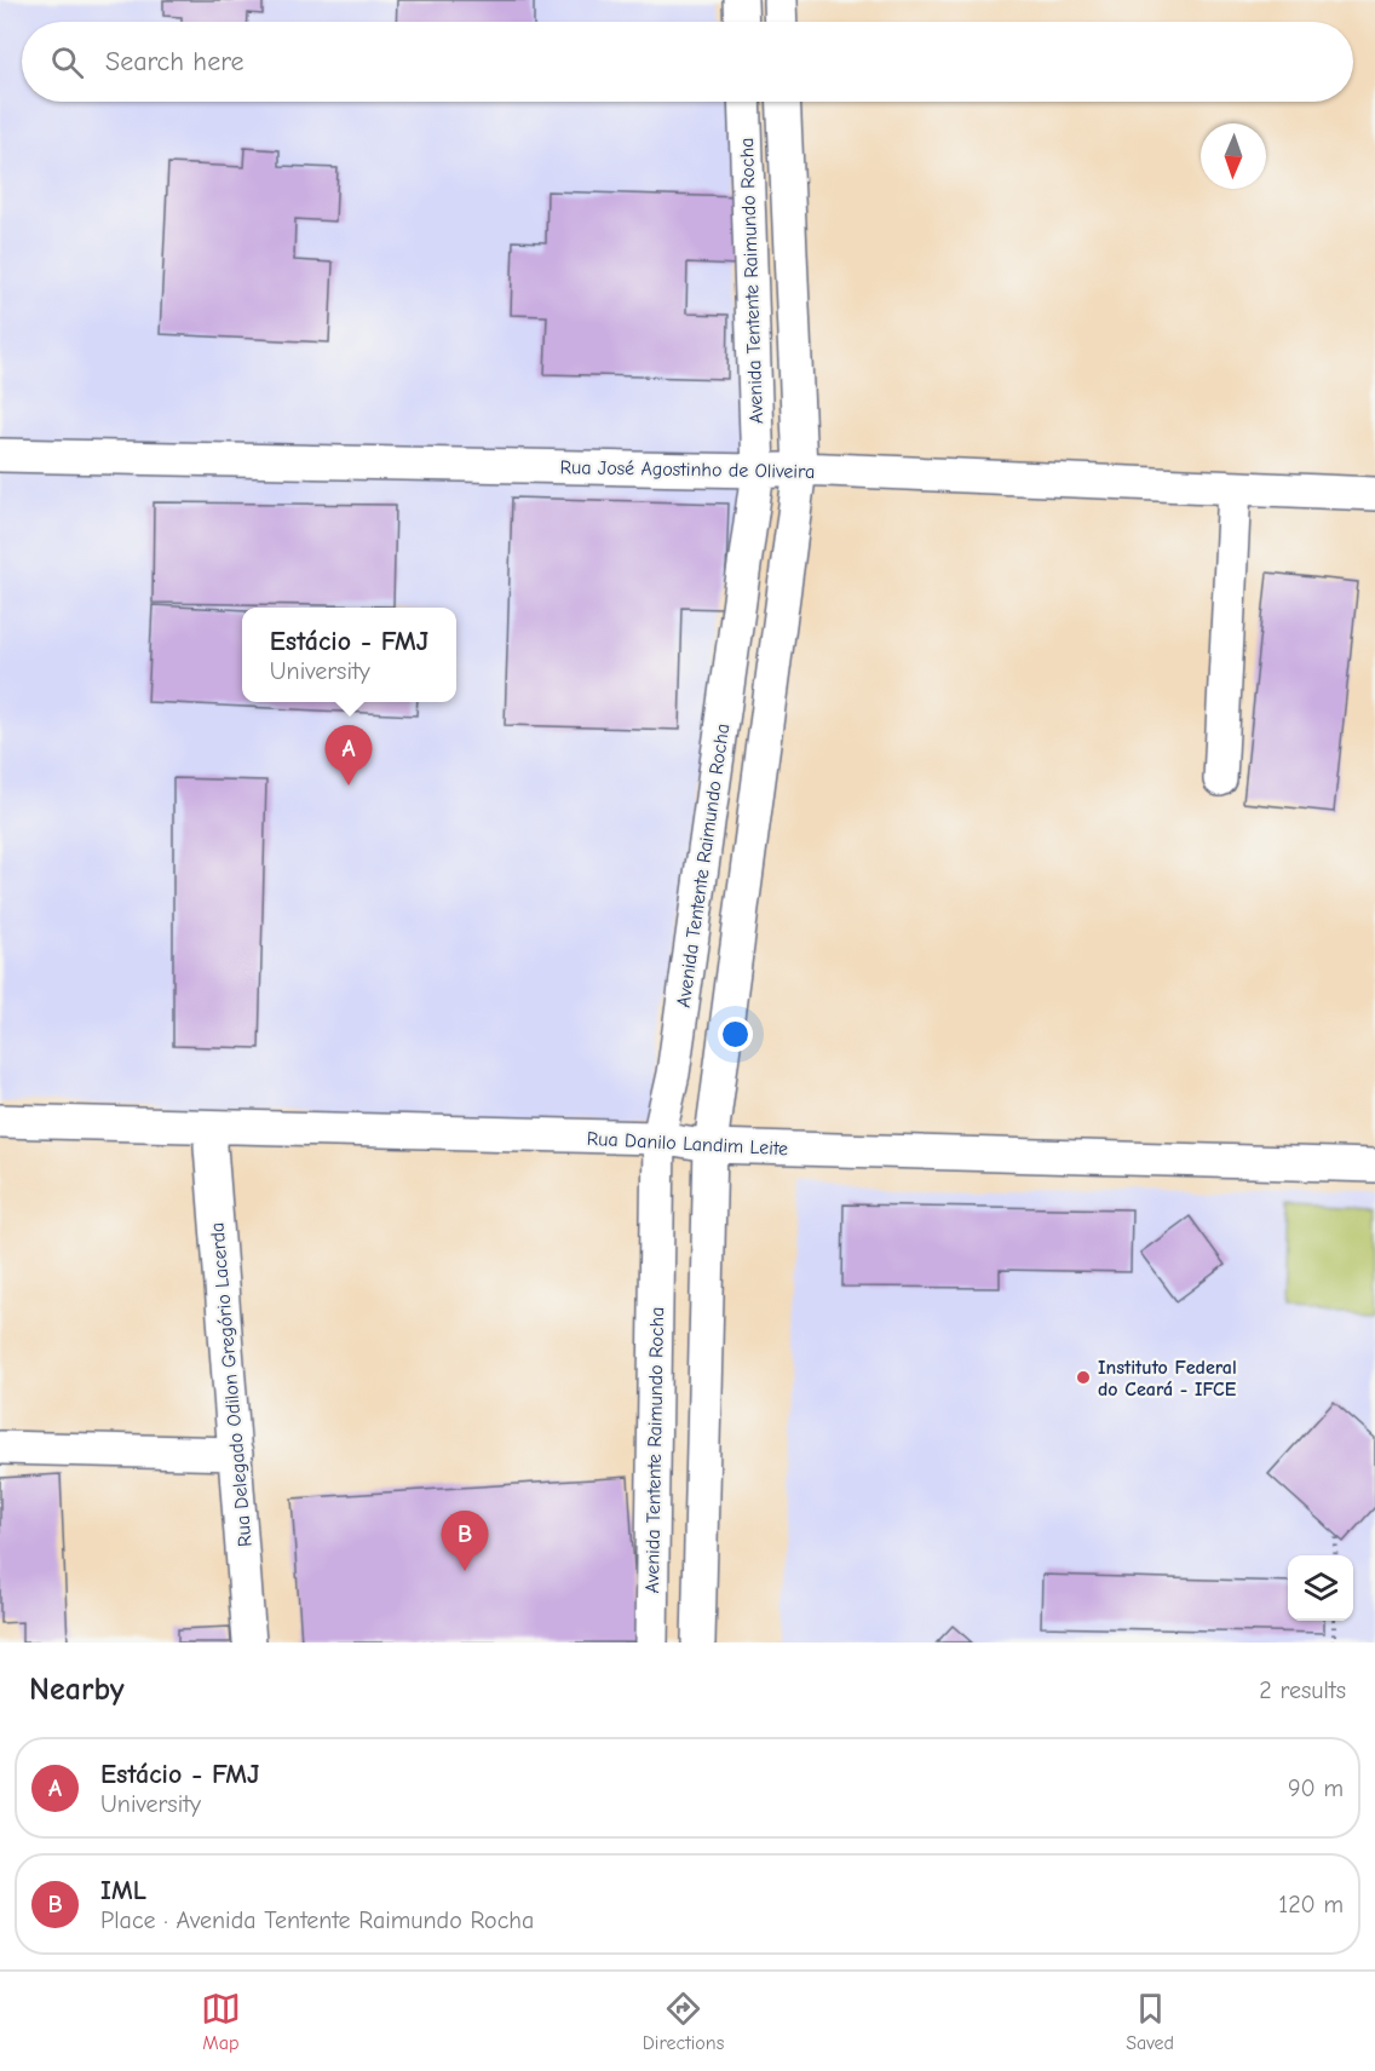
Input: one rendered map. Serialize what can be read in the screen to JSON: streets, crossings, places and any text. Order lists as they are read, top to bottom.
{
  "streets": {
    "street": [
      "Avenida Tentente Raimundo Rocha",
      "Rua José Agostinho de Oliveira",
      "Rua Danilo Landim Leite",
      "Rua Delegado Odilon Gregório Lacerda"
    ]
  },
  "crossings": [
    ["Avenida Tentente Raimundo Rocha", "Rua José Agostinho de Oliveira"],
    ["Avenida Tentente Raimundo Rocha", "Rua Danilo Landim Leite"],
    ["Rua Danilo Landim Leite", "Rua Delegado Odilon Gregório Lacerda"]
  ],
  "places": ["Instituto Federal do Ceará - IFCE"],
  "north": "bottom",
  "page": {
    "search": "Search here",
    "popup": ["Estácio - FMJ", "University"],
    "pins": ["A", "B"],
    "heading": ["Nearby", "2 results"],
    "list": [
      {
        "mark": "A",
        "name": "Estácio - FMJ",
        "note": "University",
        "value": "90 m"
      },
      {
        "mark": "B",
        "name": "IML",
        "note": "Place · Avenida Tentente Raimundo Rocha",
        "value": "120 m"
      }
    ],
    "nav": ["Map", "Directions", "Saved"]
  }
}
